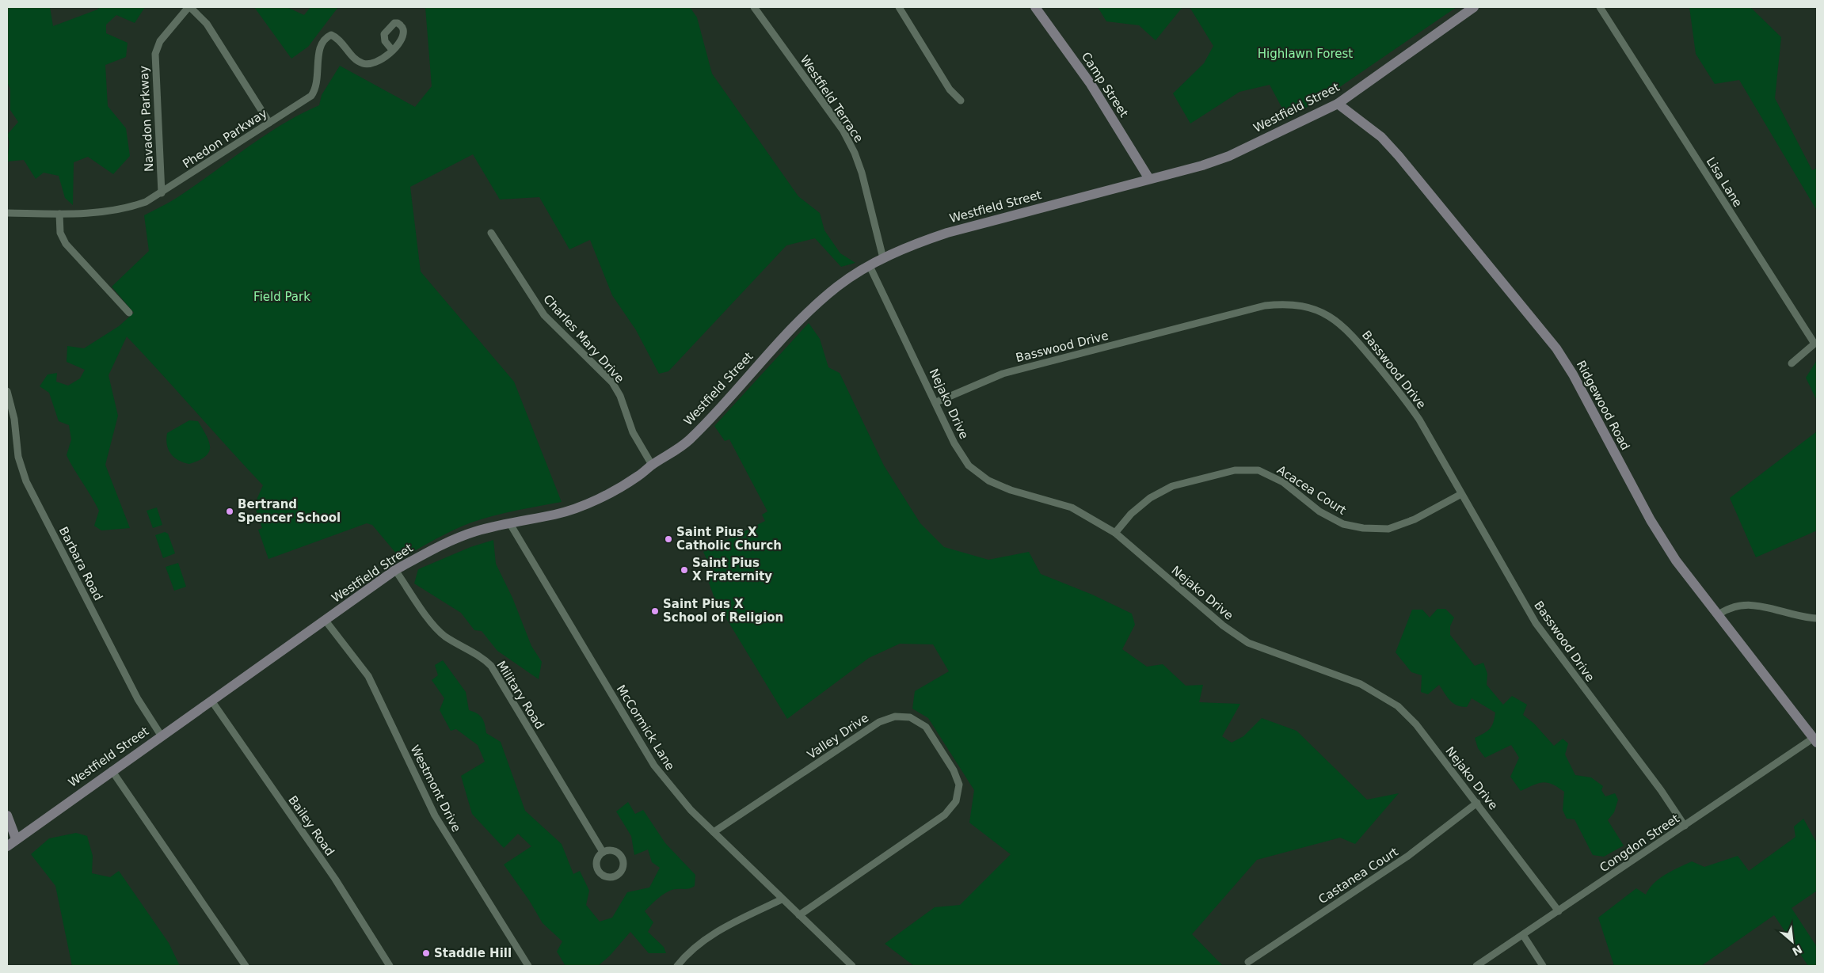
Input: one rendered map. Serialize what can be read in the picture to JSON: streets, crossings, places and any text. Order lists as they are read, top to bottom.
{
  "streets": {
    "main road": ["Camp Street", "Westfield Street", "Ridgewood Road"],
    "street": [
      "Westfield Terrace",
      "Navadon Parkway",
      "Phedon Parkway",
      "Lisa Lane",
      "Charles Mary Drive",
      "Basswood Drive",
      "Nejako Drive",
      "Acacea Court",
      "Barbara Road",
      "Military Road",
      "McCormick Lane",
      "Valley Drive",
      "Westmont Drive",
      "Bailey Road",
      "Congdon Street",
      "Castanea Court"
    ]
  },
  "crossings": [
    ["Camp Street", "Westfield Street"],
    ["Westfield Terrace", "Westfield Street"],
    ["Westfield Street", "Charles Mary Drive"],
    ["Westfield Street", "Nejako Drive"],
    ["Westfield Street", "Ridgewood Road"],
    ["Westfield Street", "Barbara Road"],
    ["Westfield Street", "Military Road"],
    ["Westfield Street", "McCormick Lane"],
    ["Westfield Street", "Westmont Drive"],
    ["Westfield Street", "Bailey Road"],
    ["Navadon Parkway", "Phedon Parkway"],
    ["Basswood Drive", "Nejako Drive"],
    ["Basswood Drive", "Acacea Court"],
    ["Basswood Drive", "Congdon Street"],
    ["Nejako Drive", "Acacea Court"],
    ["Nejako Drive", "Congdon Street"],
    ["Nejako Drive", "Castanea Court"],
    ["Ridgewood Road", "Congdon Street"],
    ["McCormick Lane", "Valley Drive"]
  ],
  "parks": ["Highlawn Forest", "Field Park"],
  "places": [
    "Bertrand Spencer School",
    "Saint Pius X Catholic Church",
    "Saint Pius X Fraternity",
    "Saint Pius X School of Religion",
    "Staddle Hill"
  ],
  "north": "bottom right"
}
